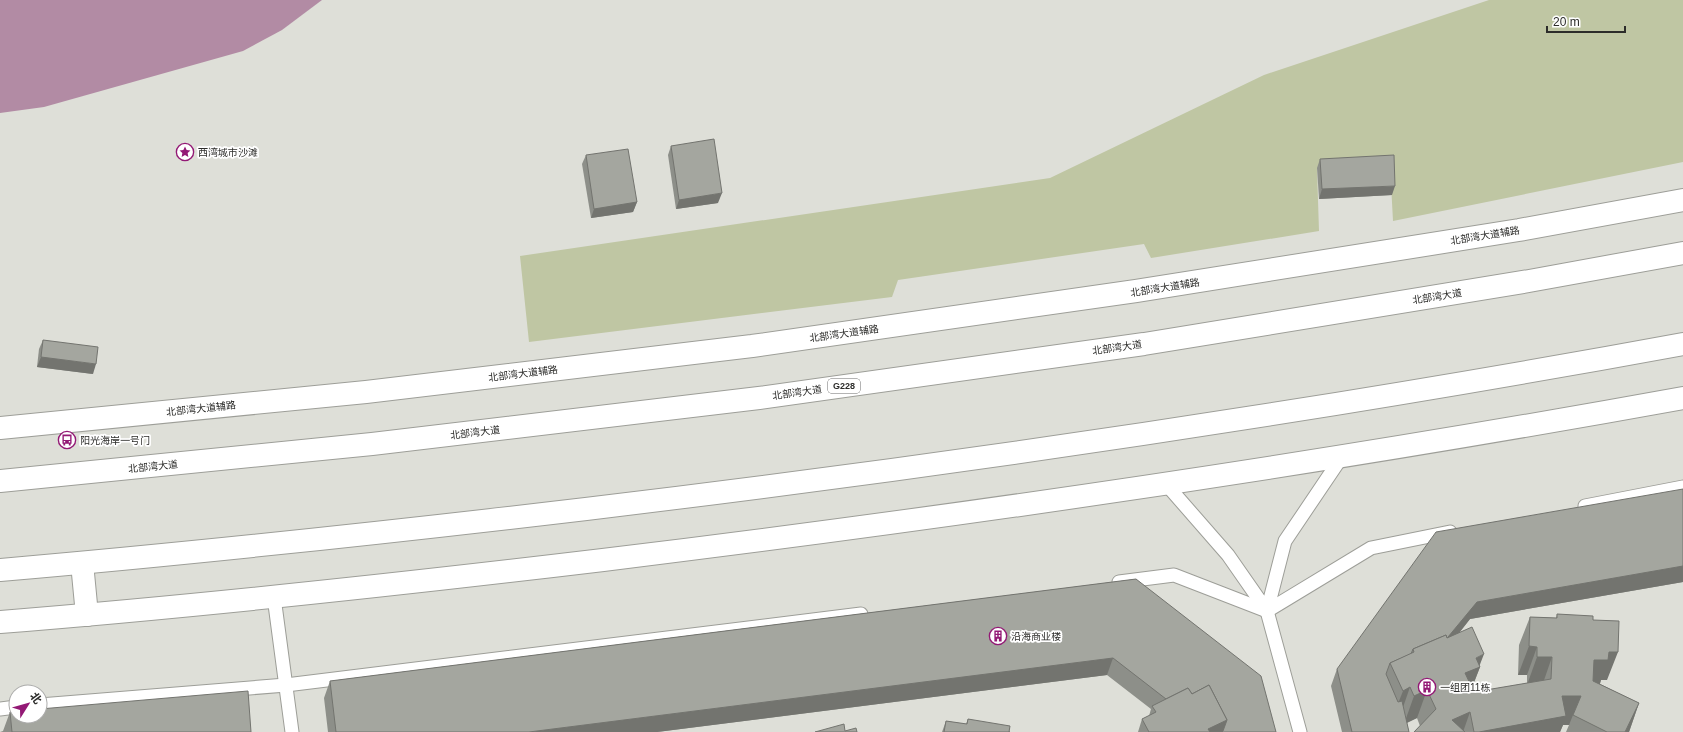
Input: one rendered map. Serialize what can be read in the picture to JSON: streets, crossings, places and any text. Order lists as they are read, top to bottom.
{
  "streets": {
    "main road": ["北部湾大道辅路", "北部湾大道", "G228"]
  },
  "places": {
    "place": ["西湾城市沙滩"],
    "bus stop": ["阳光海岸一号门"],
    "building": ["沿海商业楼", "一组团11栋"]
  },
  "scale_bar": "20 m",
  "north": "top right"
}
